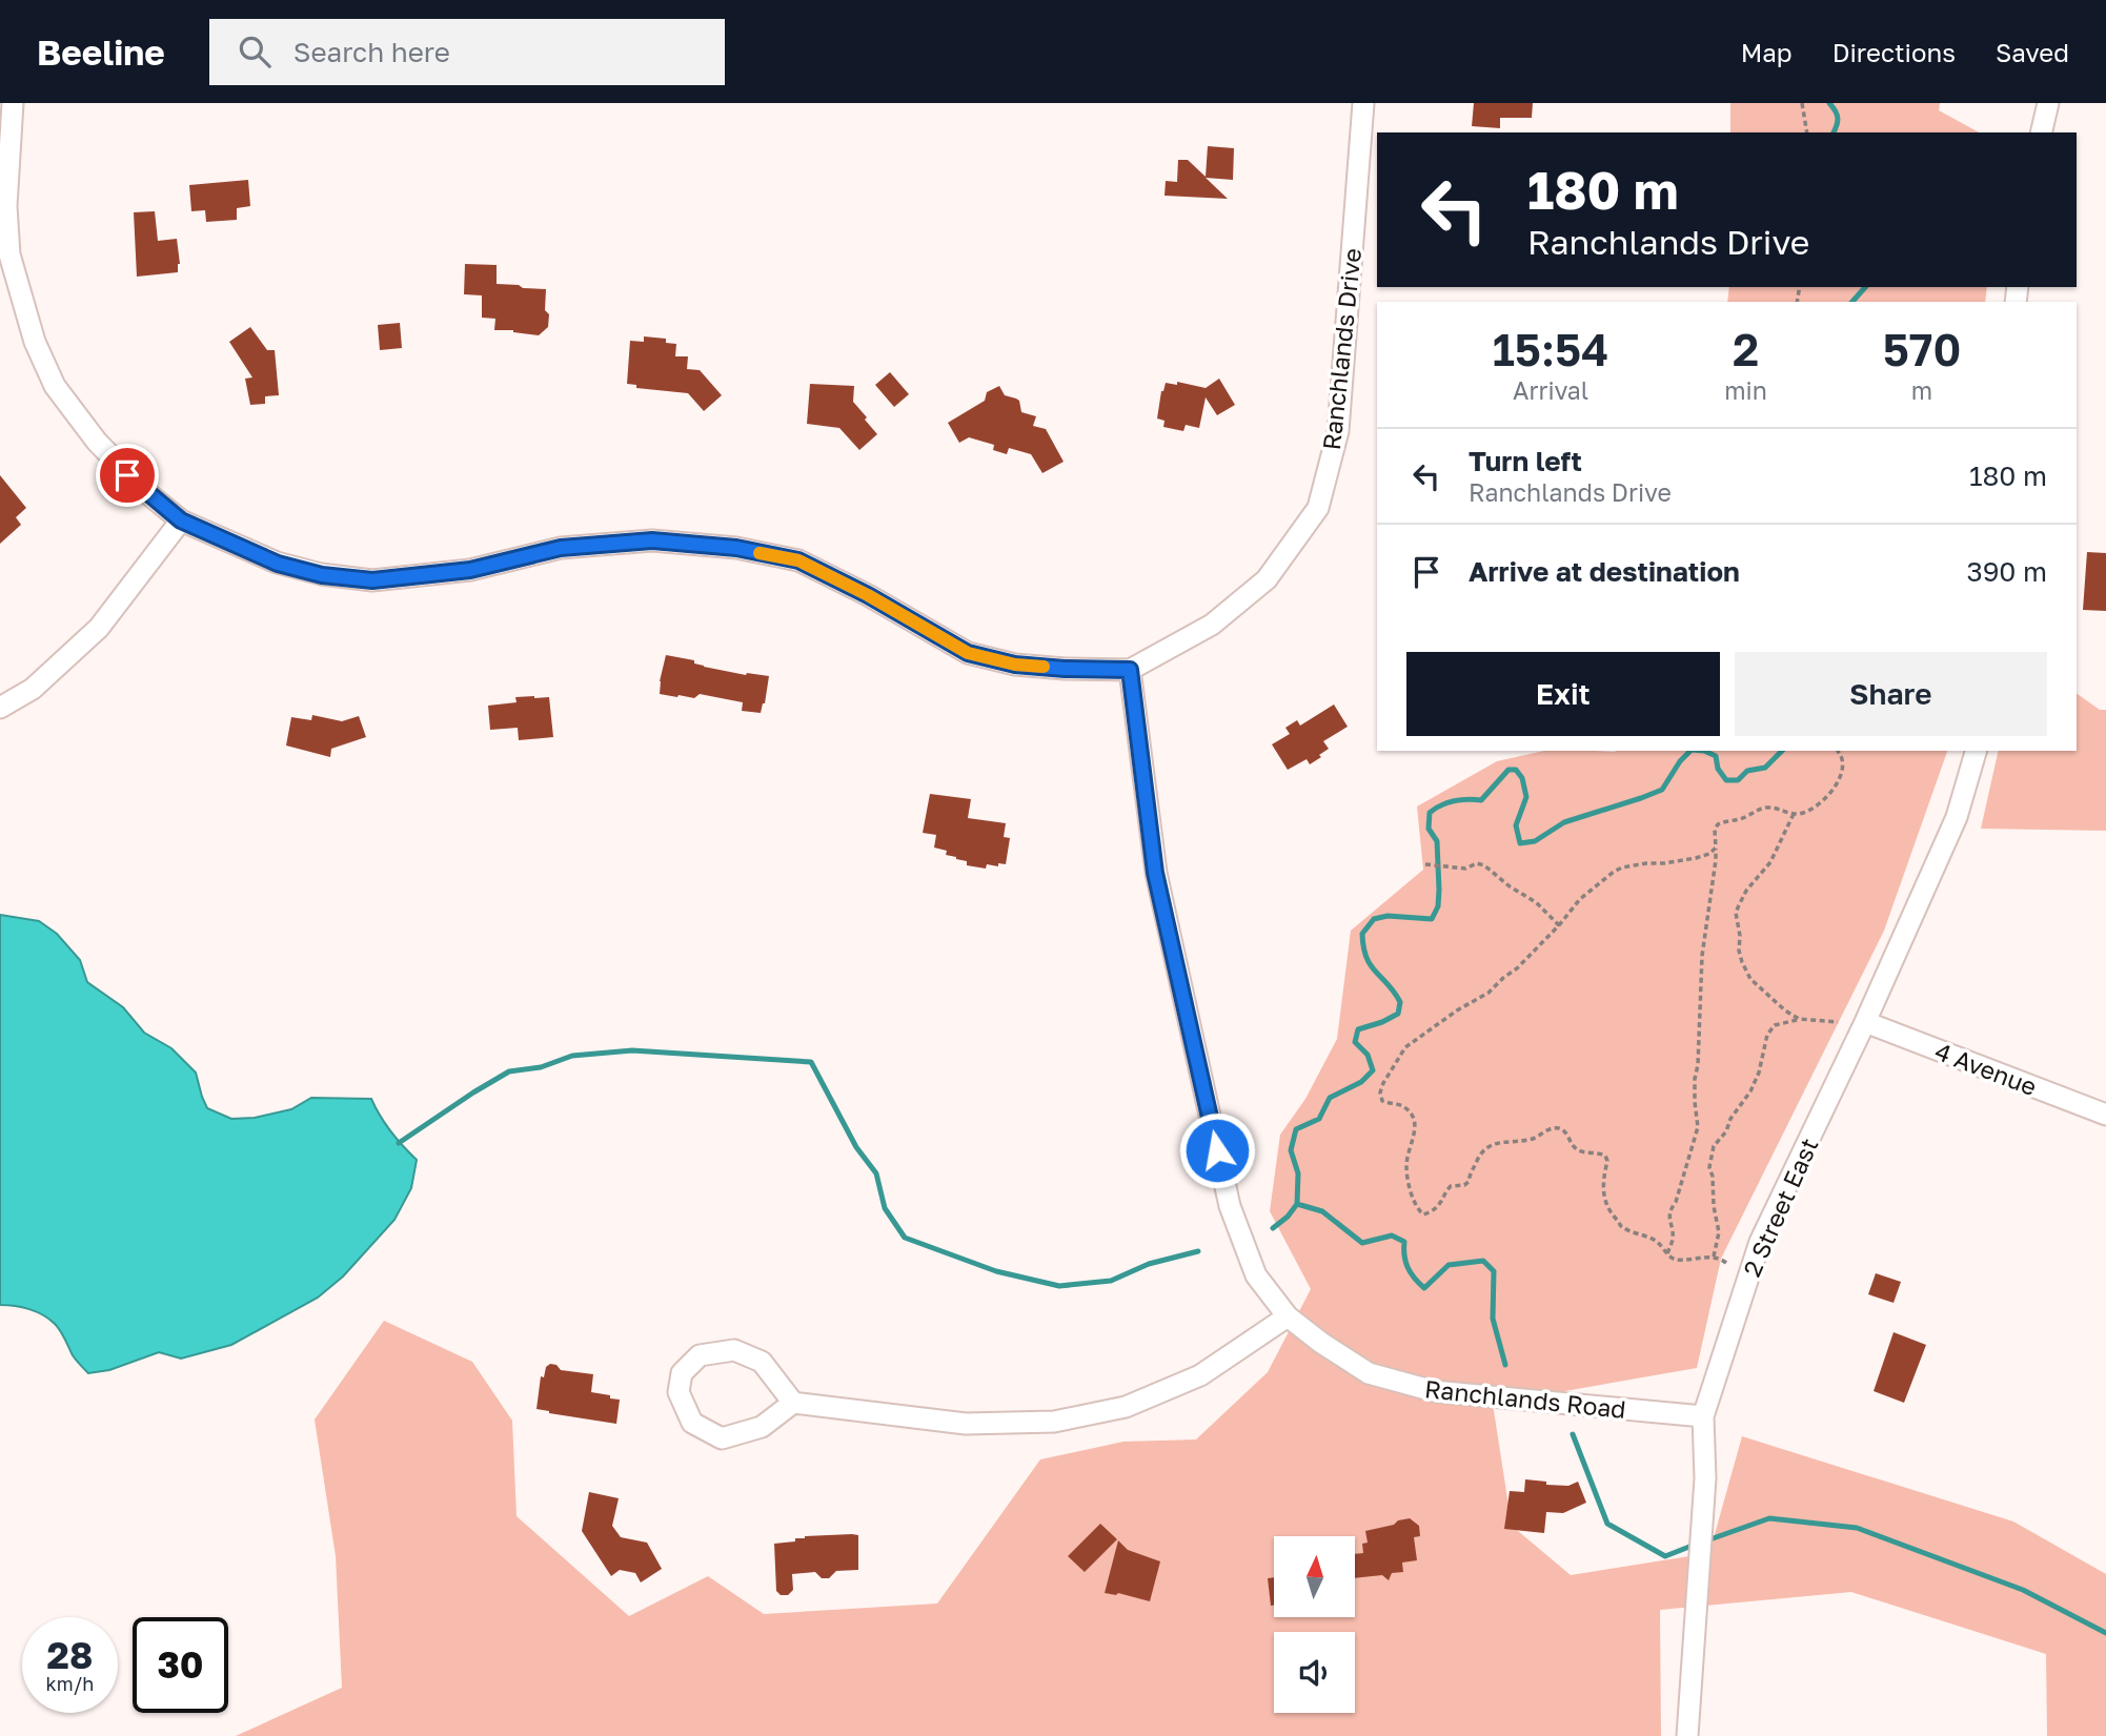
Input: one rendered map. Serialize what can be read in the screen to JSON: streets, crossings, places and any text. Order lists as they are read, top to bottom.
{
  "streets": {
    "street": [
      "Ranchlands Drive",
      "4 Avenue",
      "2 Street East",
      "Ranchlands Road"
    ]
  },
  "crossings": [
    ["Ranchlands Drive", "Ranchlands Road"],
    ["4 Avenue", "2 Street East"],
    ["2 Street East", "Ranchlands Road"]
  ],
  "north": "top",
  "page": {
    "header": "Beeline",
    "search": "Search here",
    "nav": ["Map", "Directions", "Saved"],
    "turn": ["180 m", "Ranchlands Drive"],
    "eta": [
      "15:54",
      "Arrival",
      "2",
      "min",
      "570",
      "m"
    ],
    "list": [
      {
        "name": "Turn left",
        "note": "Ranchlands Drive",
        "value": "180 m"
      },
      {
        "name": "Arrive at destination",
        "value": "390 m"
      }
    ],
    "buttons": ["Exit", "Share"],
    "speed": "28 km/h",
    "limit": "30"
  }
}
